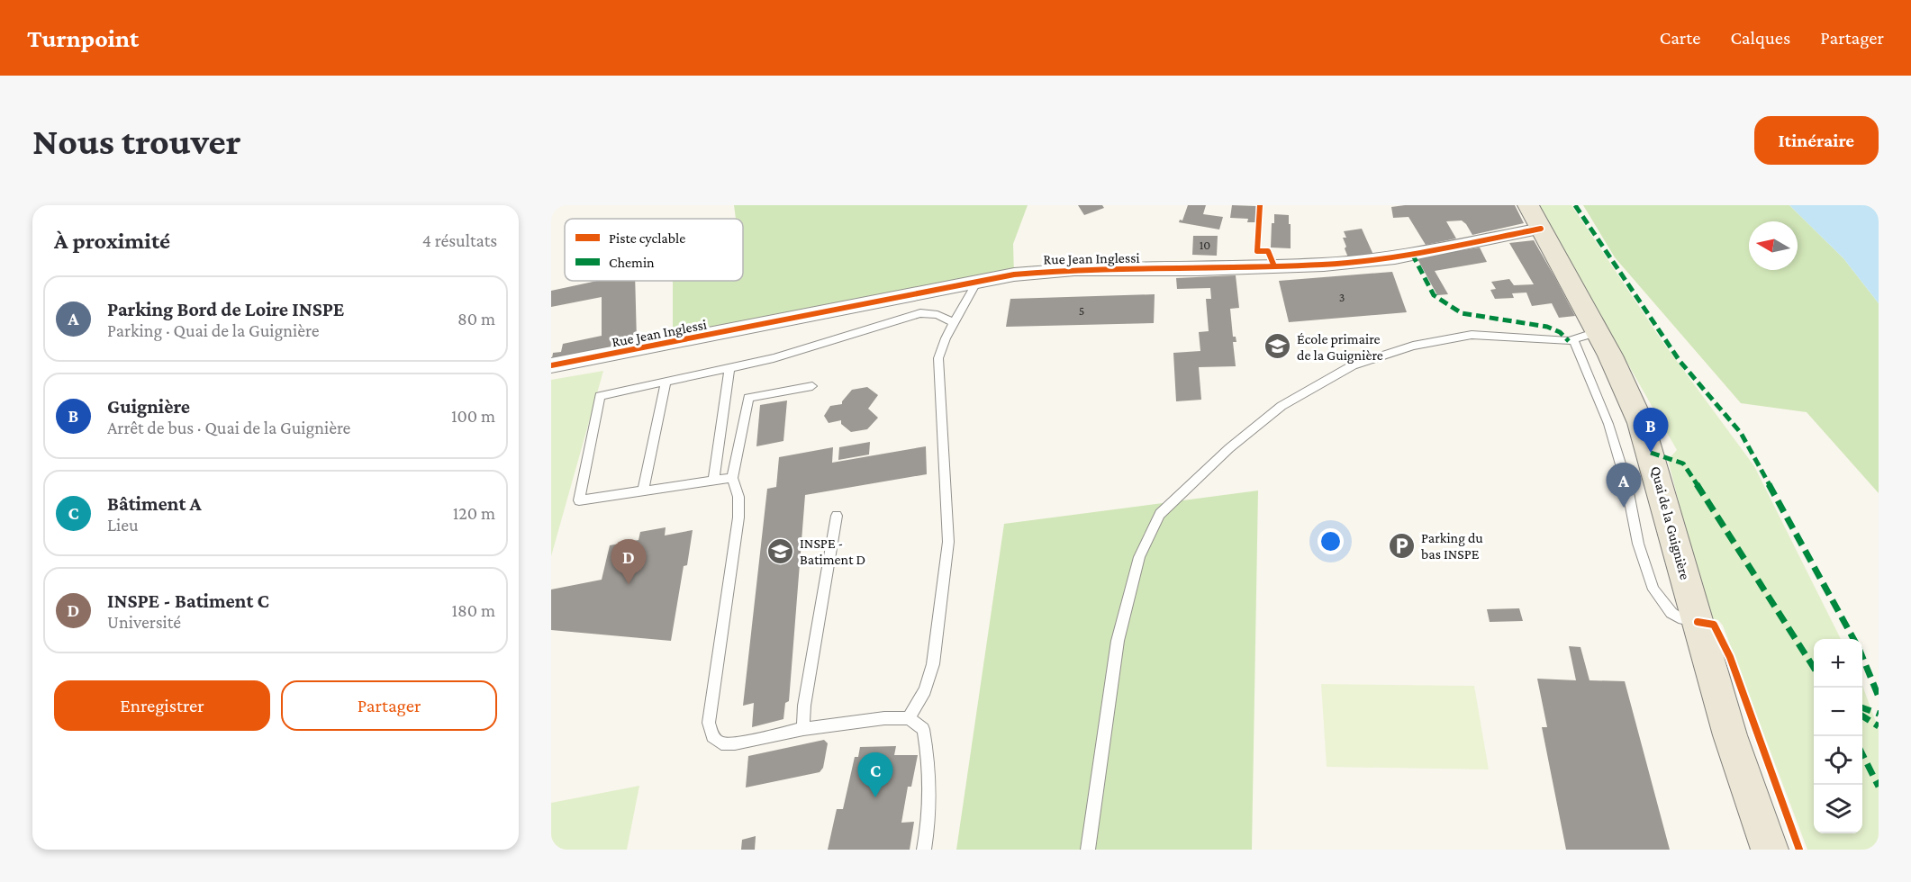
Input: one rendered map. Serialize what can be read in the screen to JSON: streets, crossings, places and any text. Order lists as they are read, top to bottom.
{
  "streets": {
    "main road": ["Quai de la Guignière"],
    "street": ["Rue Jean Inglessi"]
  },
  "crossings": [
    ["Rue Jean Inglessi", "Quai de la Guignière"]
  ],
  "places": {
    "school or university": ["École primaire de la Guignière", "INSPE - Batiment D"],
    "parking": ["Parking du bas INSPE"]
  },
  "house_numbers": ["10", "3", "5"],
  "legend": ["Piste cyclable", "Chemin"],
  "north": "left",
  "page": {
    "header": "Turnpoint",
    "nav": ["Carte", "Calques", "Partager"],
    "buttons": [
      "Itinéraire",
      ["Enregistrer", "Partager"]
    ],
    "title": "Nous trouver",
    "heading": ["À proximité", "4 résultats"],
    "list": [
      {
        "mark": "A",
        "name": "Parking Bord de Loire INSPE",
        "note": "Parking · Quai de la Guignière",
        "value": "80 m"
      },
      {
        "mark": "B",
        "name": "Guignière",
        "note": "Arrêt de bus · Quai de la Guignière",
        "value": "100 m"
      },
      {
        "mark": "C",
        "name": "Bâtiment A",
        "note": "Lieu",
        "value": "120 m"
      },
      {
        "mark": "D",
        "name": "INSPE - Batiment C",
        "note": "Université",
        "value": "180 m"
      }
    ],
    "pins": [
      "B",
      "A",
      "D",
      "C"
    ],
    "map_buttons": ["+", "−"]
  }
}
